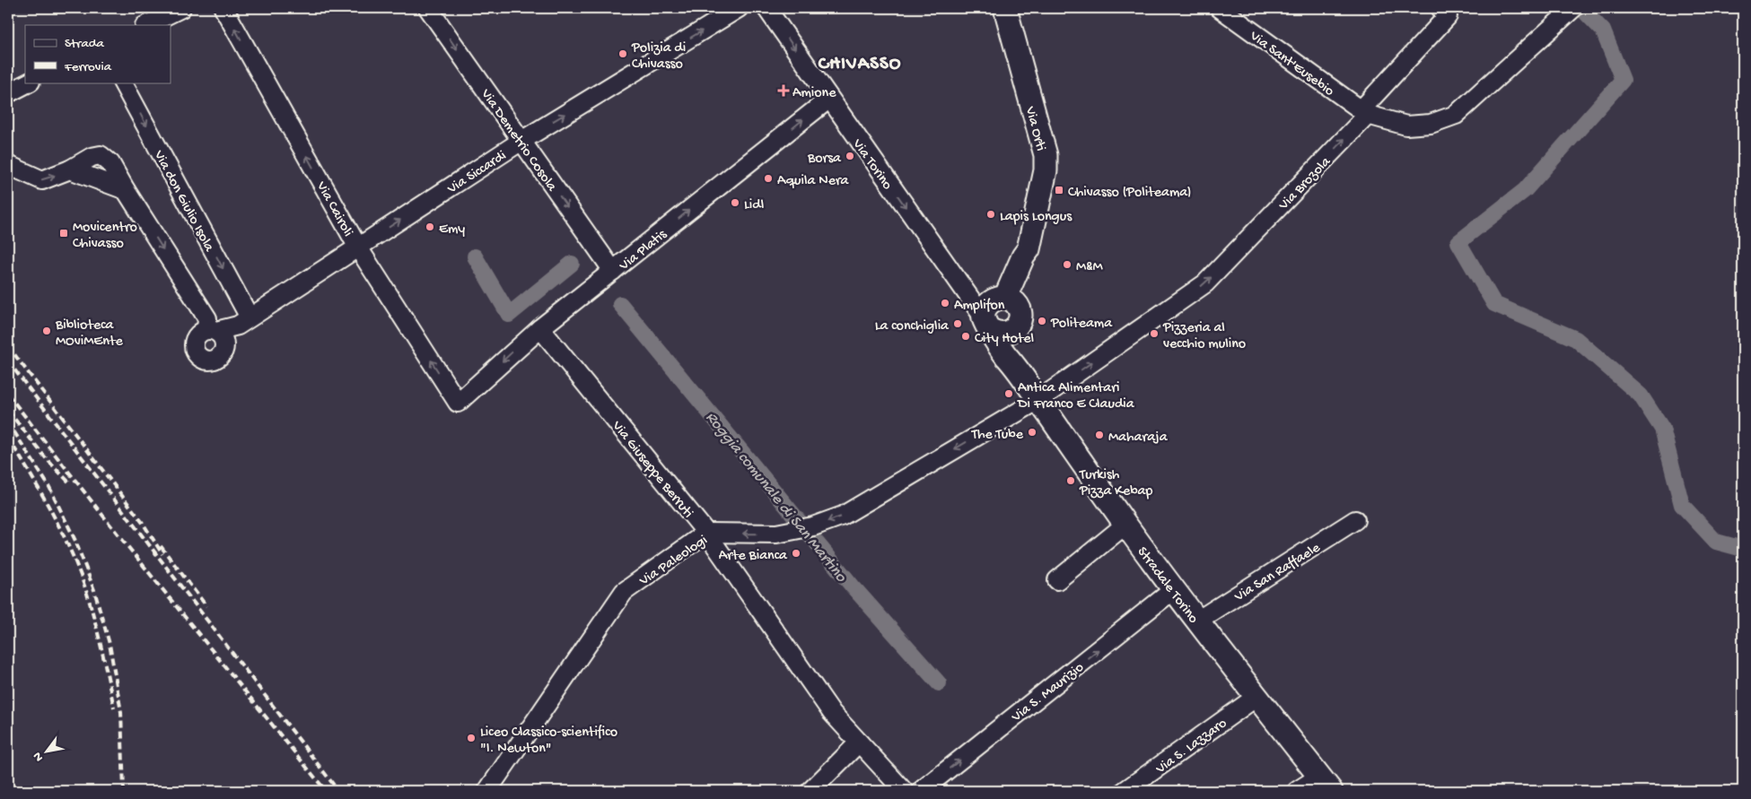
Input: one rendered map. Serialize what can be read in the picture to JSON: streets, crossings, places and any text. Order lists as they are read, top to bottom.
{
  "streets": {
    "main road": ["Via Orti", "Stradale Torino"],
    "street": [
      "Via Sant'Eusebio",
      "Via Demetrio Cosola",
      "Via Torino",
      "Via Siccardi",
      "Via Brozola",
      "Via don Giulio Isola",
      "Via Cairoli",
      "Via Platis",
      "Via Giuseppe Berruti",
      "Via Paleologi",
      "Via San Raffaele",
      "Via S. Maurizio",
      "Via S. Lazzaro"
    ]
  },
  "crossings": [
    ["Via Sant'Eusebio", "Via Brozola"],
    ["Via Orti", "Via Torino"],
    ["Via Orti", "Stradale Torino"],
    ["Via Demetrio Cosola", "Via Siccardi"],
    ["Via Demetrio Cosola", "Via Platis"],
    ["Via Torino", "Via Platis"],
    ["Via Torino", "Stradale Torino"],
    ["Via Siccardi", "Via don Giulio Isola"],
    ["Via Siccardi", "Via Cairoli"],
    ["Via Brozola", "Via Paleologi"],
    ["Via Brozola", "Stradale Torino"],
    ["Via Cairoli", "Via Platis"],
    ["Via Platis", "Via Giuseppe Berruti"],
    ["Via Giuseppe Berruti", "Via Paleologi"],
    ["Via Paleologi", "Stradale Torino"],
    ["Via San Raffaele", "Stradale Torino"],
    ["Stradale Torino", "Via S. Maurizio"],
    ["Stradale Torino", "Via S. Lazzaro"]
  ],
  "one_way": [
    "Via Demetrio Cosola",
    "Via Torino",
    "Via Brozola",
    "Via don Giulio Isola",
    "Via Cairoli",
    "Via Paleologi",
    "Via S. Maurizio"
  ],
  "districts": ["CHIVASSO"],
  "water": ["Roggia comunale di San Martino"],
  "places": {
    "other": [
      "Polizia di Chivasso",
      "Borsa",
      "Aquila Nera",
      "Lidl",
      "Lapis Longus",
      "Emy",
      "M&M",
      "Amplifon",
      "Politeama",
      "La conchiglia",
      "Biblioteca MOviMEnte",
      "Pizzeria al vecchio mulino",
      "City Hotel",
      "Antica Alimentari Di Franco E Claudia",
      "The Tube",
      "Maharaja",
      "Turkish Pizza Kebap",
      "Arte Bianca",
      "Liceo Classico-scientifico \"I. Newton\""
    ],
    "health": ["Amione"],
    "transit": ["Chivasso (Politeama)", "Movicentro Chivasso"]
  },
  "legend": ["Strada", "Ferrovia"],
  "north": "bottom left"
}
